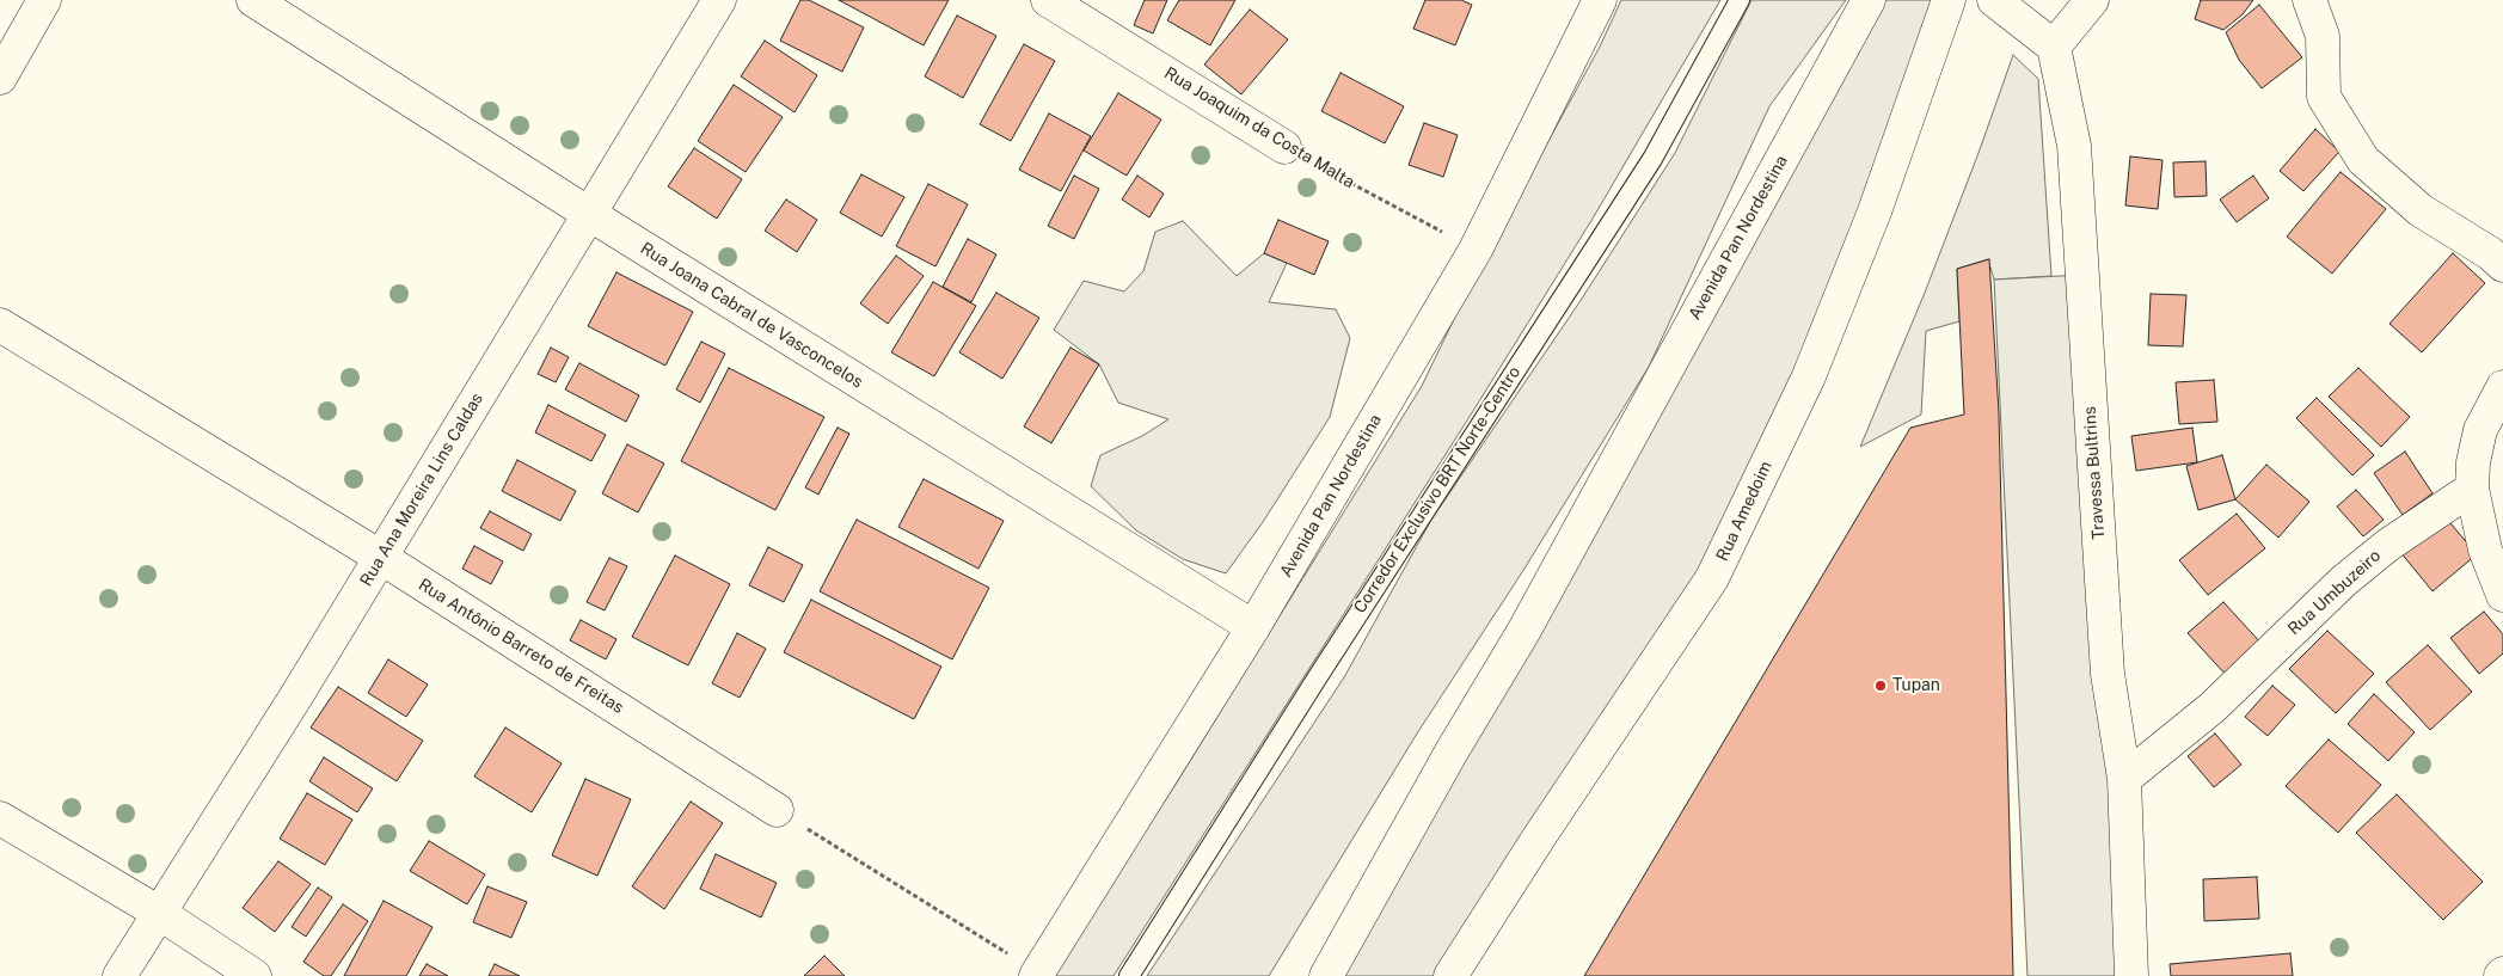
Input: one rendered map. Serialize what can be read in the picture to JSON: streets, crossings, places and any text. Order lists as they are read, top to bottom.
{
  "streets": {
    "main road": [
      "Rua Joaquim da Costa Malta",
      "Avenida Pan Nordestina",
      "Rua Joana Cabral de Vasconcelos",
      "Travessa Bultrins",
      "Rua Ana Moreira Lins Caldas",
      "Rua Amedoim",
      "Rua Umbuzeiro",
      "Rua Antônio Barreto de Freitas"
    ],
    "lane": ["Corredor Exclusivo BRT Norte-Centro"]
  },
  "crossings": [
    ["Rua Joaquim da Costa Malta", "Avenida Pan Nordestina"],
    ["Avenida Pan Nordestina", "Rua Joana Cabral de Vasconcelos"],
    ["Rua Joana Cabral de Vasconcelos", "Rua Ana Moreira Lins Caldas"],
    ["Travessa Bultrins", "Rua Umbuzeiro"],
    ["Rua Ana Moreira Lins Caldas", "Rua Antônio Barreto de Freitas"]
  ],
  "places": ["Tupan"]
}
